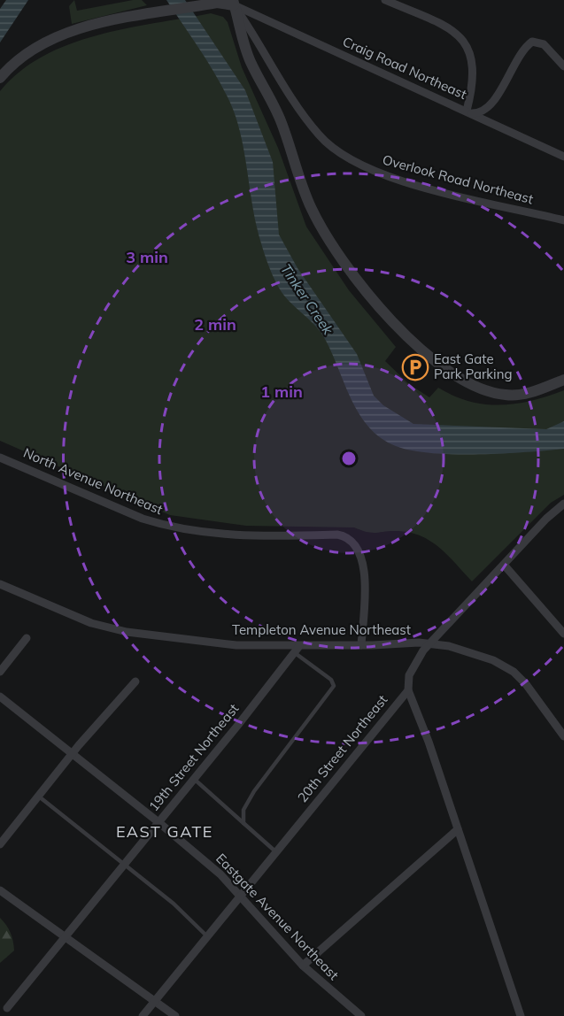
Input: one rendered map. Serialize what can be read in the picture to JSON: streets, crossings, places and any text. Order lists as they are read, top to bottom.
{
  "streets": {
    "street": [
      "Craig Road Northeast",
      "Overlook Road Northeast",
      "North Avenue Northeast",
      "Templeton Avenue Northeast",
      "20th Street Northeast",
      "19th Street Northeast",
      "Eastgate Avenue Northeast"
    ]
  },
  "crossings": [
    ["Craig Road Northeast", "Overlook Road Northeast"],
    ["North Avenue Northeast", "Templeton Avenue Northeast"],
    ["Templeton Avenue Northeast", "20th Street Northeast"],
    ["Templeton Avenue Northeast", "19th Street Northeast"],
    ["20th Street Northeast", "Eastgate Avenue Northeast"],
    ["19th Street Northeast", "Eastgate Avenue Northeast"]
  ],
  "districts": ["EAST GATE"],
  "water": ["Tinker Creek"],
  "places": {
    "parking": ["East Gate Park Parking"]
  },
  "rings": ["3 min", "2 min", "1 min"]
}
